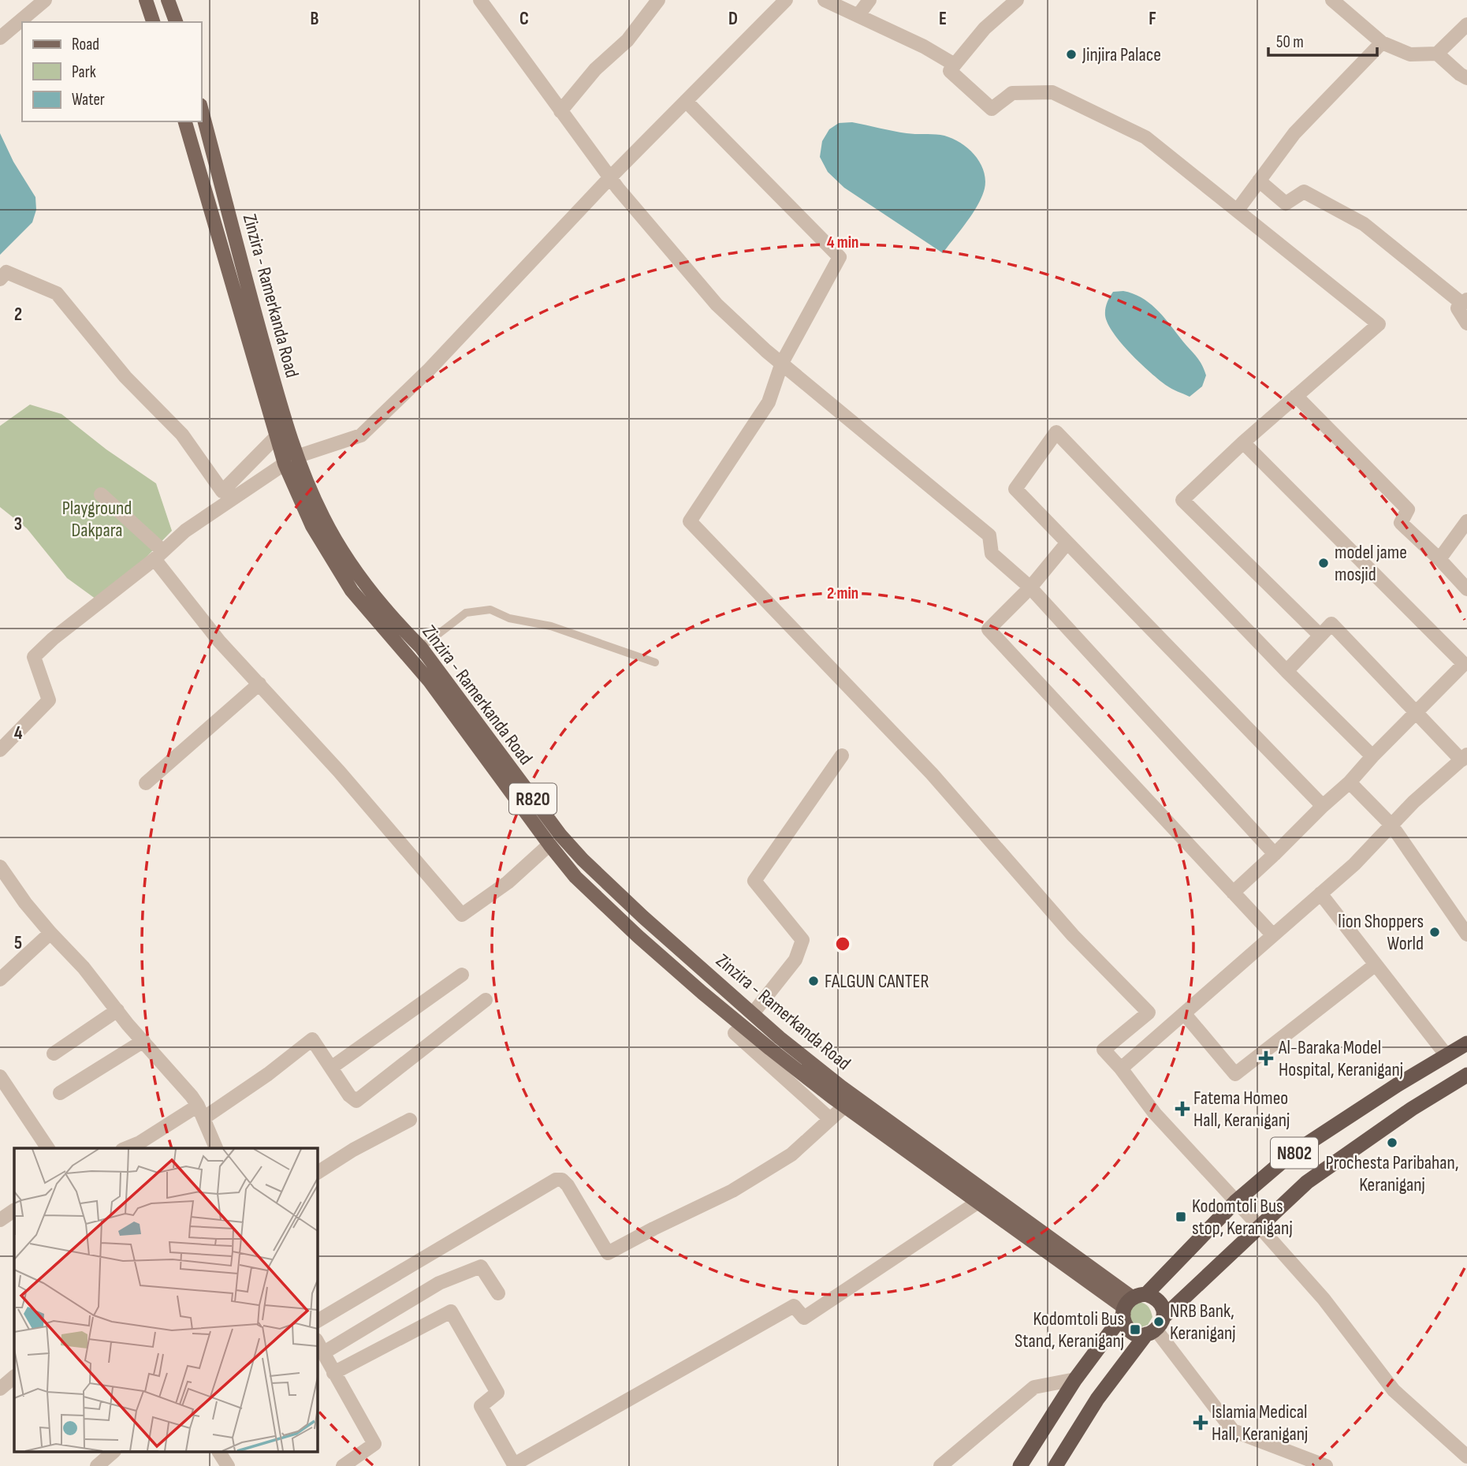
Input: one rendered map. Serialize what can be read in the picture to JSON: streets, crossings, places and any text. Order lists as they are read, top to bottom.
{
  "streets": {
    "highway": ["N802"],
    "main road": ["Zinzira - Ramerkanda Road", "R820"]
  },
  "crossings": [
    ["Zinzira - Ramerkanda Road", "N802"]
  ],
  "parks": ["Playground Dakpara"],
  "places": {
    "other": [
      "Jinjira Palace",
      "model jame mosjid",
      "lion Shoppers World",
      "FALGUN CANTER",
      "Prochesta Paribahan, Keraniganj",
      "NRB Bank, Keraniganj"
    ],
    "health": ["Al-Baraka Model Hospital, Keraniganj", "Fatema Homeo Hall, Keraniganj", "Islamia Medical Hall, Keraniganj"],
    "transit": ["Kodomtoli Bus stop, Keraniganj", "Kodomtoli Bus Stand, Keraniganj"]
  },
  "legend": ["Road", "Park", "Water"],
  "scale_bar": "50 m",
  "grid": {
    "columns": [
      "B",
      "C",
      "D",
      "E",
      "F"
    ],
    "rows": [
      "2",
      "3",
      "4",
      "5"
    ]
  },
  "rings": ["4 min", "2 min"]
}
